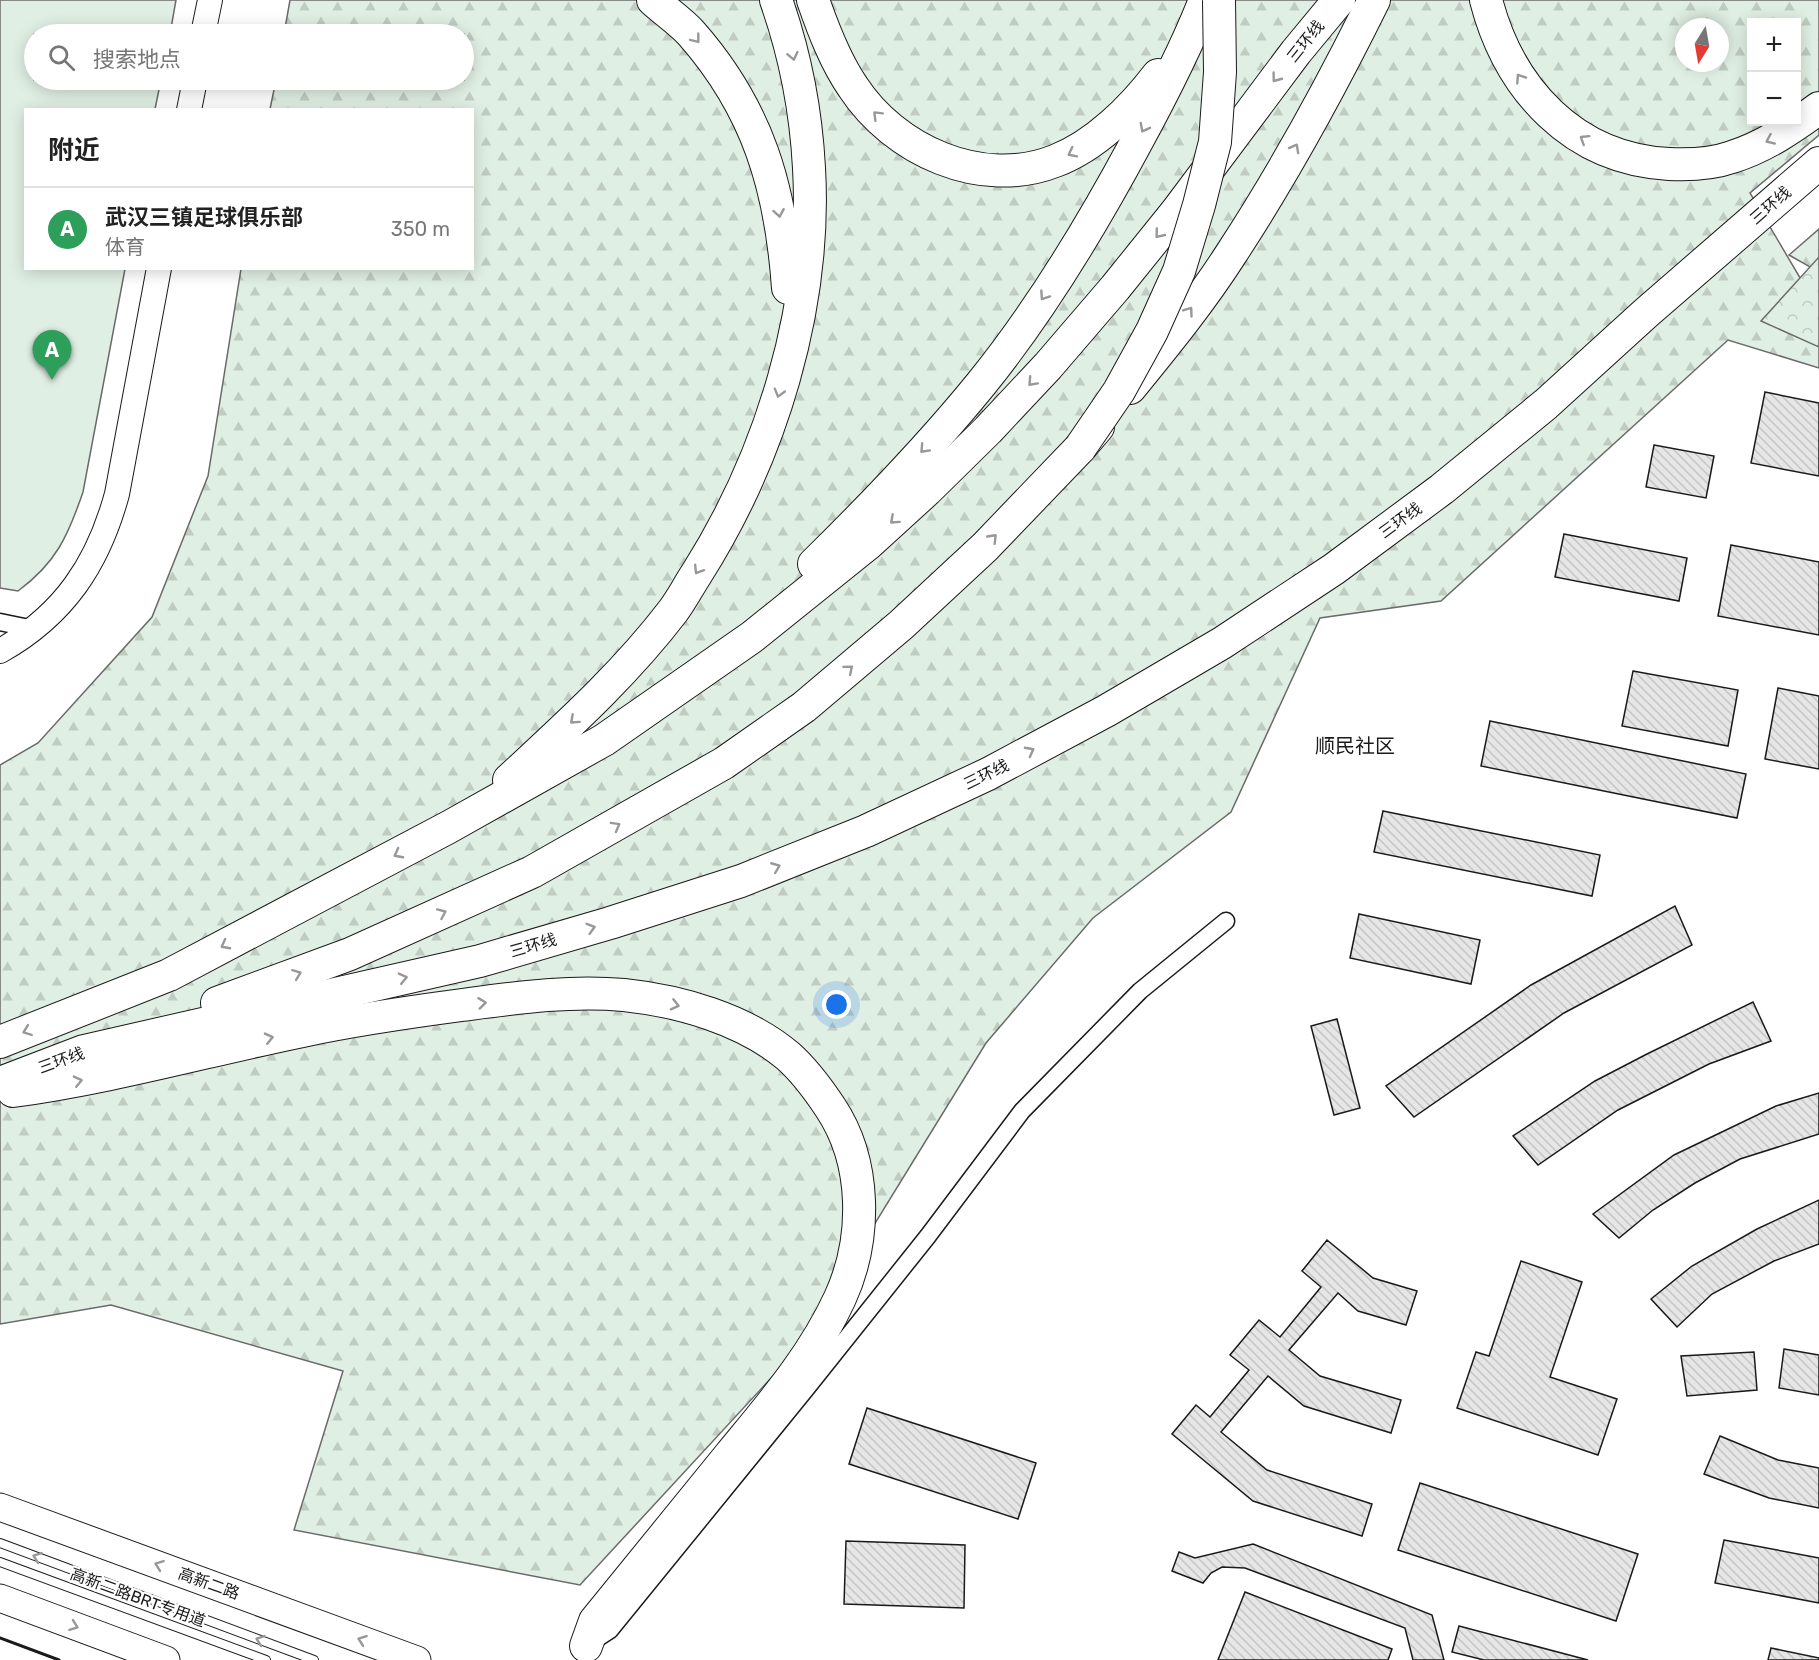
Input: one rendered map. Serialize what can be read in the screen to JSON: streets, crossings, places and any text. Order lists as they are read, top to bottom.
{
  "streets": {
    "highway": ["三环线"],
    "main road": ["高新二路"],
    "lane": ["高新二路BRT专用道"]
  },
  "districts": ["顺民社区"],
  "north": "bottom",
  "page": {
    "map_buttons": ["+", "−"],
    "search": "搜索地点",
    "heading": "附近",
    "list": [
      {
        "mark": "A",
        "name": "武汉三镇足球俱乐部",
        "note": "体育",
        "value": "350 m"
      }
    ],
    "pins": "A"
  }
}
